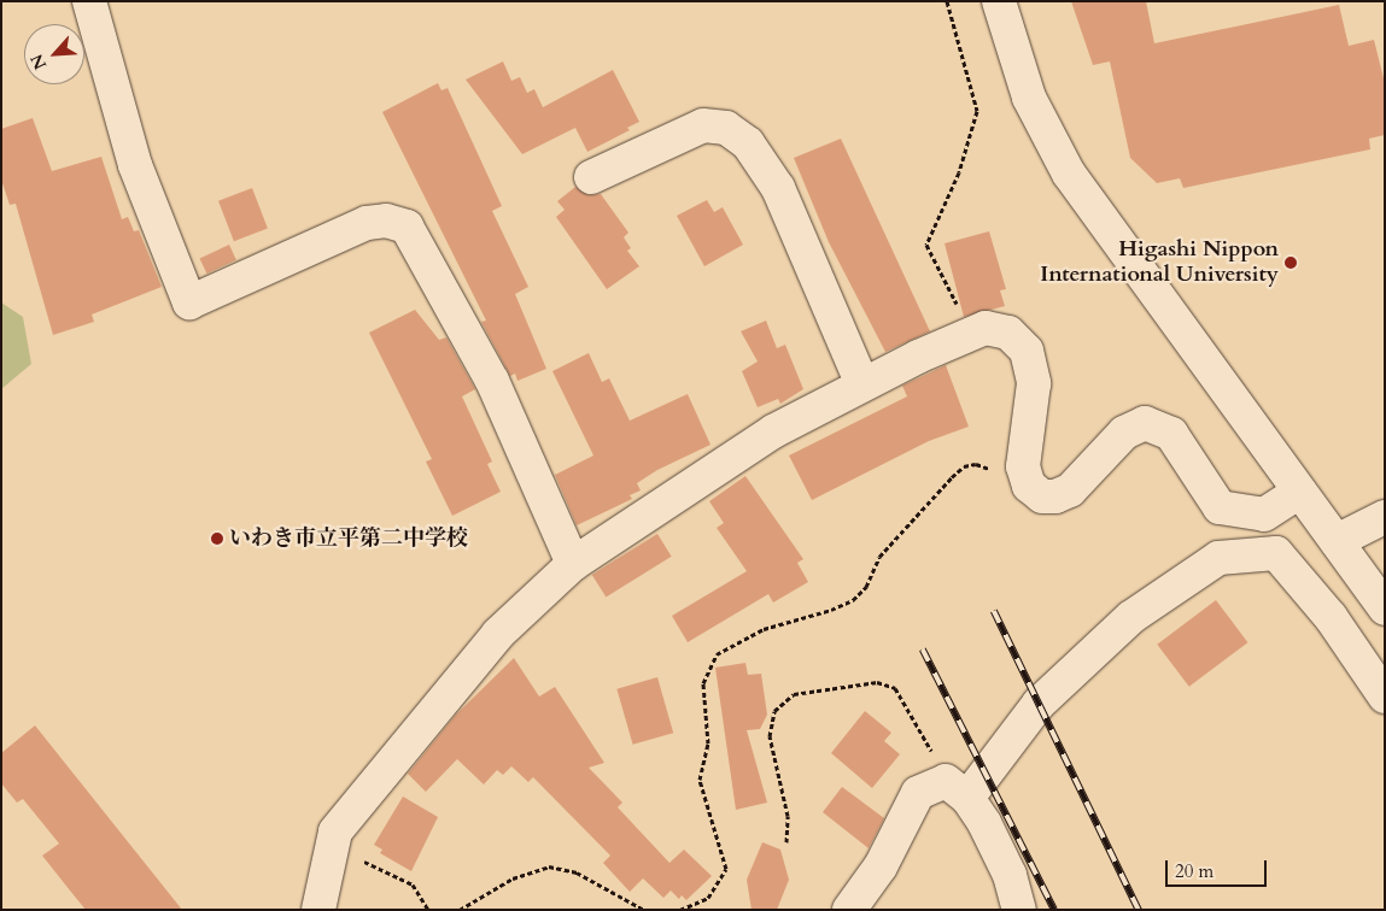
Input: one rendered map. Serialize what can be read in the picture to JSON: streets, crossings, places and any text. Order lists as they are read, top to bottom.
{
  "places": ["Higashi Nippon International University", "いわき市立平第二中学校"],
  "scale_bar": "20 m",
  "north": "bottom left"
}
